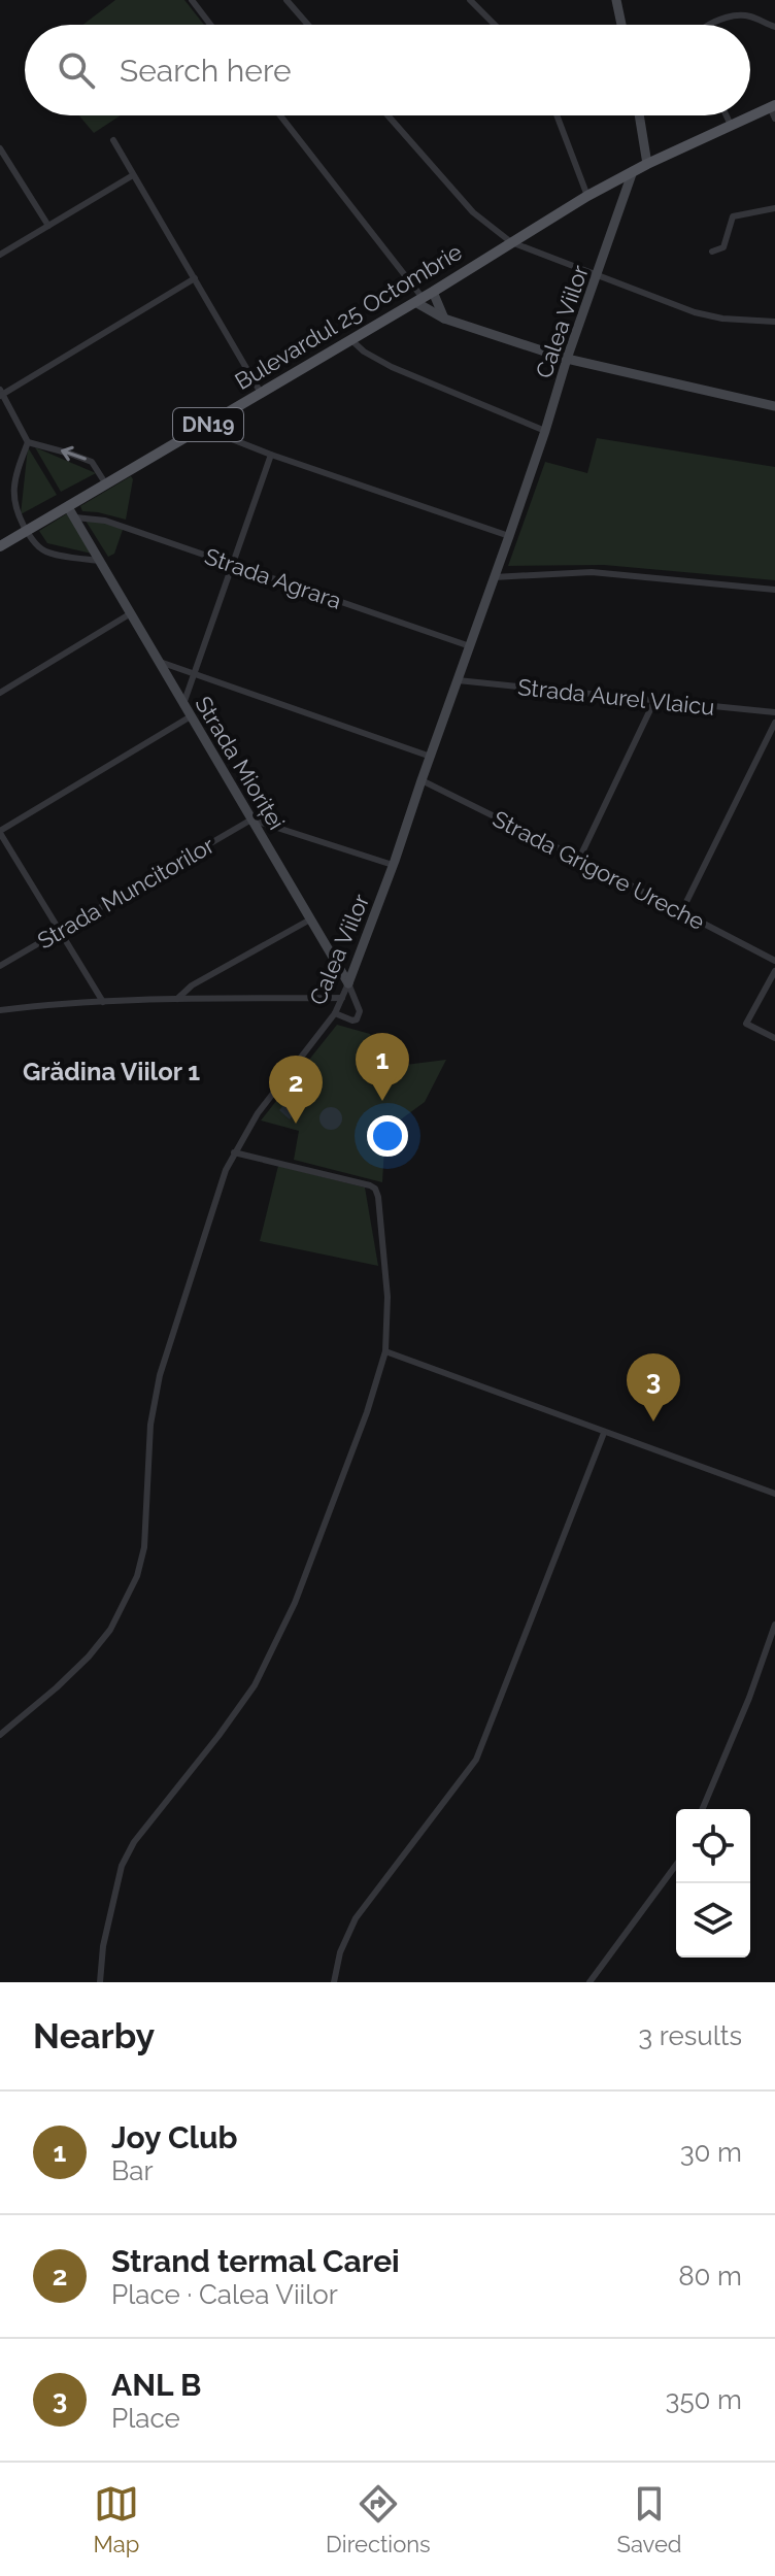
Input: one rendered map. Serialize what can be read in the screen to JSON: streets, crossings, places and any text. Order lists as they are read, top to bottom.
{
  "streets": {
    "main road": ["Bulevardul 25 Octombrie", "DN19"],
    "street": [
      "Calea Viilor",
      "Strada Agrara",
      "Strada Aurel Vlaicu",
      "Strada Mioriței",
      "Strada Grigore Ureche",
      "Strada Muncitorilor"
    ]
  },
  "crossings": [
    ["Bulevardul 25 Octombrie", "Calea Viilor"],
    ["Bulevardul 25 Octombrie", "DN19"],
    ["Bulevardul 25 Octombrie", "Strada Agrara"],
    ["Bulevardul 25 Octombrie", "Strada Mioriței"],
    ["Calea Viilor", "DN19"],
    ["Calea Viilor", "Strada Agrara"],
    ["Calea Viilor", "Strada Aurel Vlaicu"],
    ["Calea Viilor", "Strada Mioriței"],
    ["Calea Viilor", "Strada Grigore Ureche"],
    ["Strada Agrara", "Strada Mioriței"],
    ["Strada Mioriței", "Strada Muncitorilor"]
  ],
  "districts": ["Grădina Viilor 1"],
  "page": {
    "search": "Search here",
    "pins": ["1", "2", "3"],
    "heading": ["Nearby", "3 results"],
    "list": [
      {
        "mark": "1",
        "name": "Joy Club",
        "note": "Bar",
        "value": "30 m"
      },
      {
        "mark": "2",
        "name": "Strand termal Carei",
        "note": "Place · Calea Viilor",
        "value": "80 m"
      },
      {
        "mark": "3",
        "name": "ANL B",
        "note": "Place",
        "value": "350 m"
      }
    ],
    "nav": ["Map", "Directions", "Saved"]
  }
}
